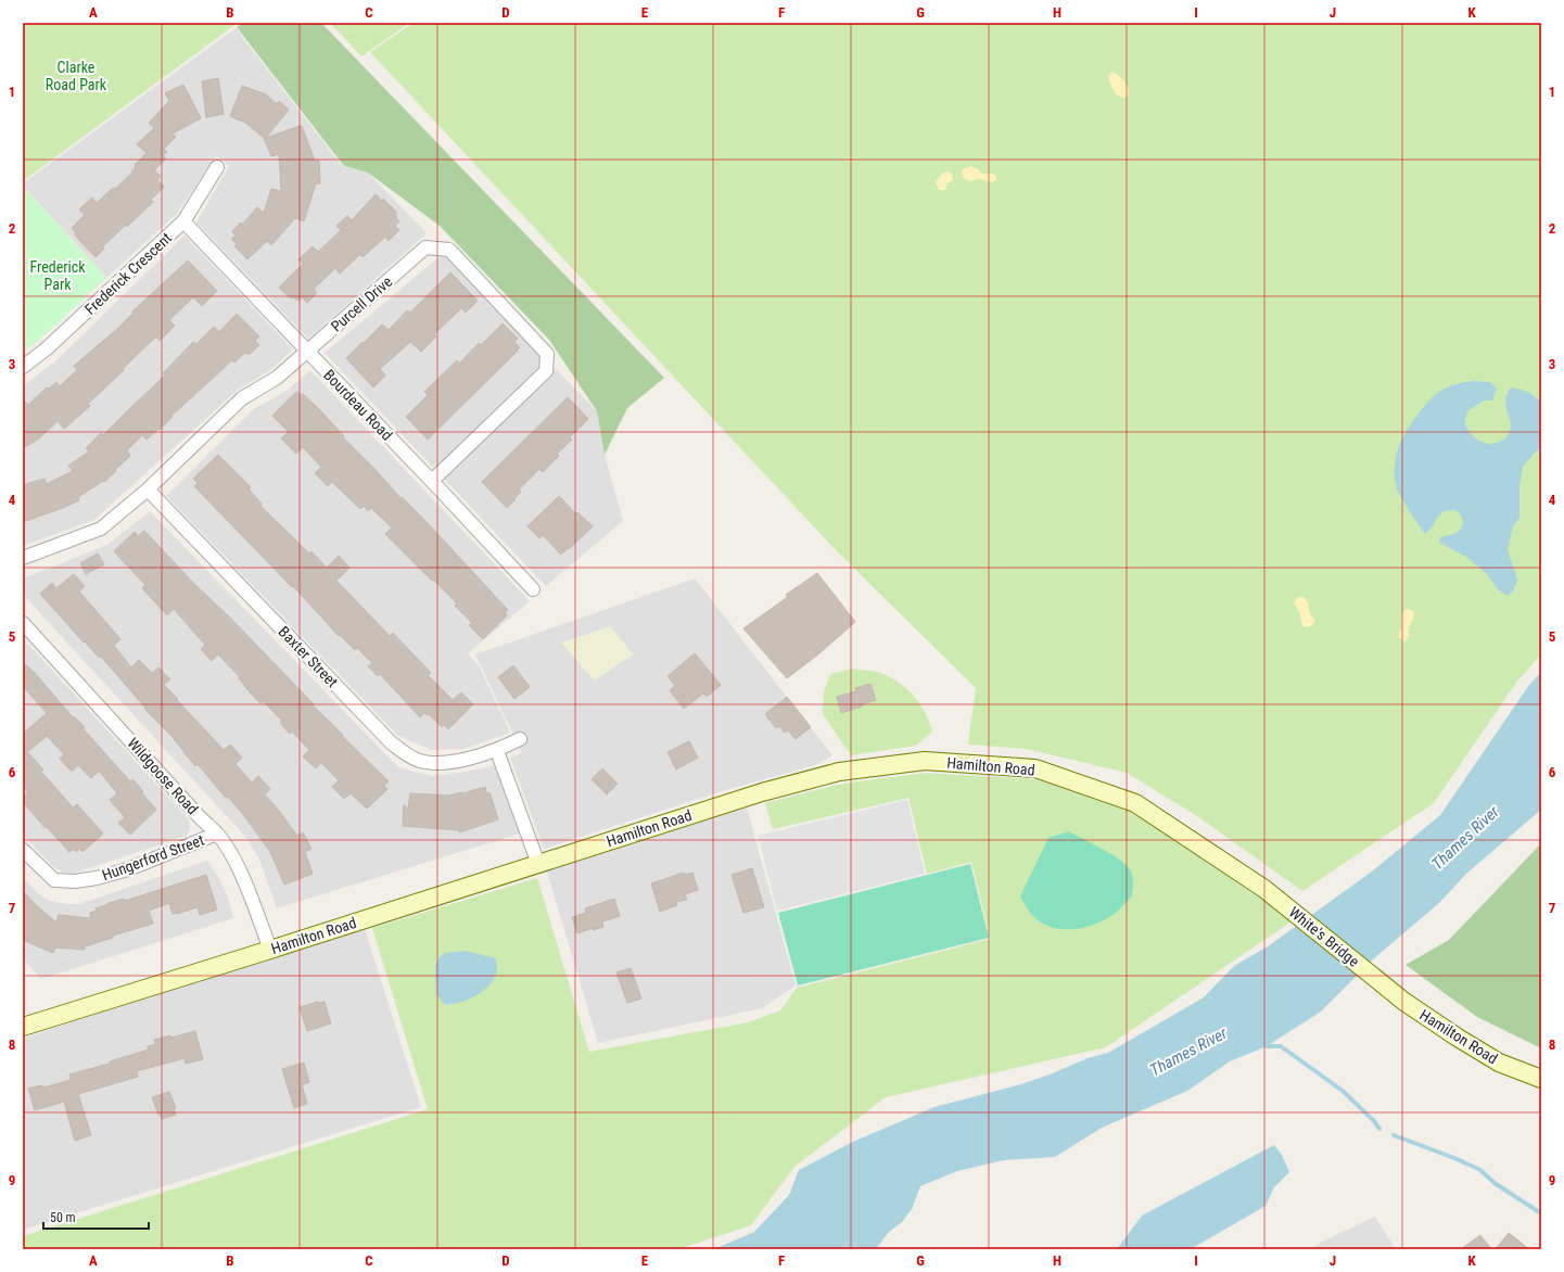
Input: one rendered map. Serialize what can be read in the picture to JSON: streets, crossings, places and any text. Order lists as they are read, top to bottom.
{
  "streets": {
    "main road": ["Hamilton Road", "White's Bridge"],
    "street": [
      "Frederick Crescent",
      "Purcell Drive",
      "Bourdeau Road",
      "Baxter Street",
      "Wildgoose Road",
      "Hungerford Street"
    ]
  },
  "crossings": [
    ["Frederick Crescent", "Bourdeau Road"],
    ["Purcell Drive", "Bourdeau Road"],
    ["Purcell Drive", "Baxter Street"],
    ["Hamilton Road", "Wildgoose Road"],
    ["Hamilton Road", "White's Bridge"],
    ["Wildgoose Road", "Hungerford Street"]
  ],
  "water": ["Thames River"],
  "parks": ["Clarke Road Park", "Frederick Park"],
  "scale_bar": "50 m",
  "grid": {
    "columns": [
      "A",
      "B",
      "C",
      "D",
      "E",
      "F",
      "G",
      "H",
      "I",
      "J",
      "K"
    ],
    "rows": [
      "1",
      "2",
      "3",
      "4",
      "5",
      "6",
      "7",
      "8",
      "9"
    ]
  }
}
